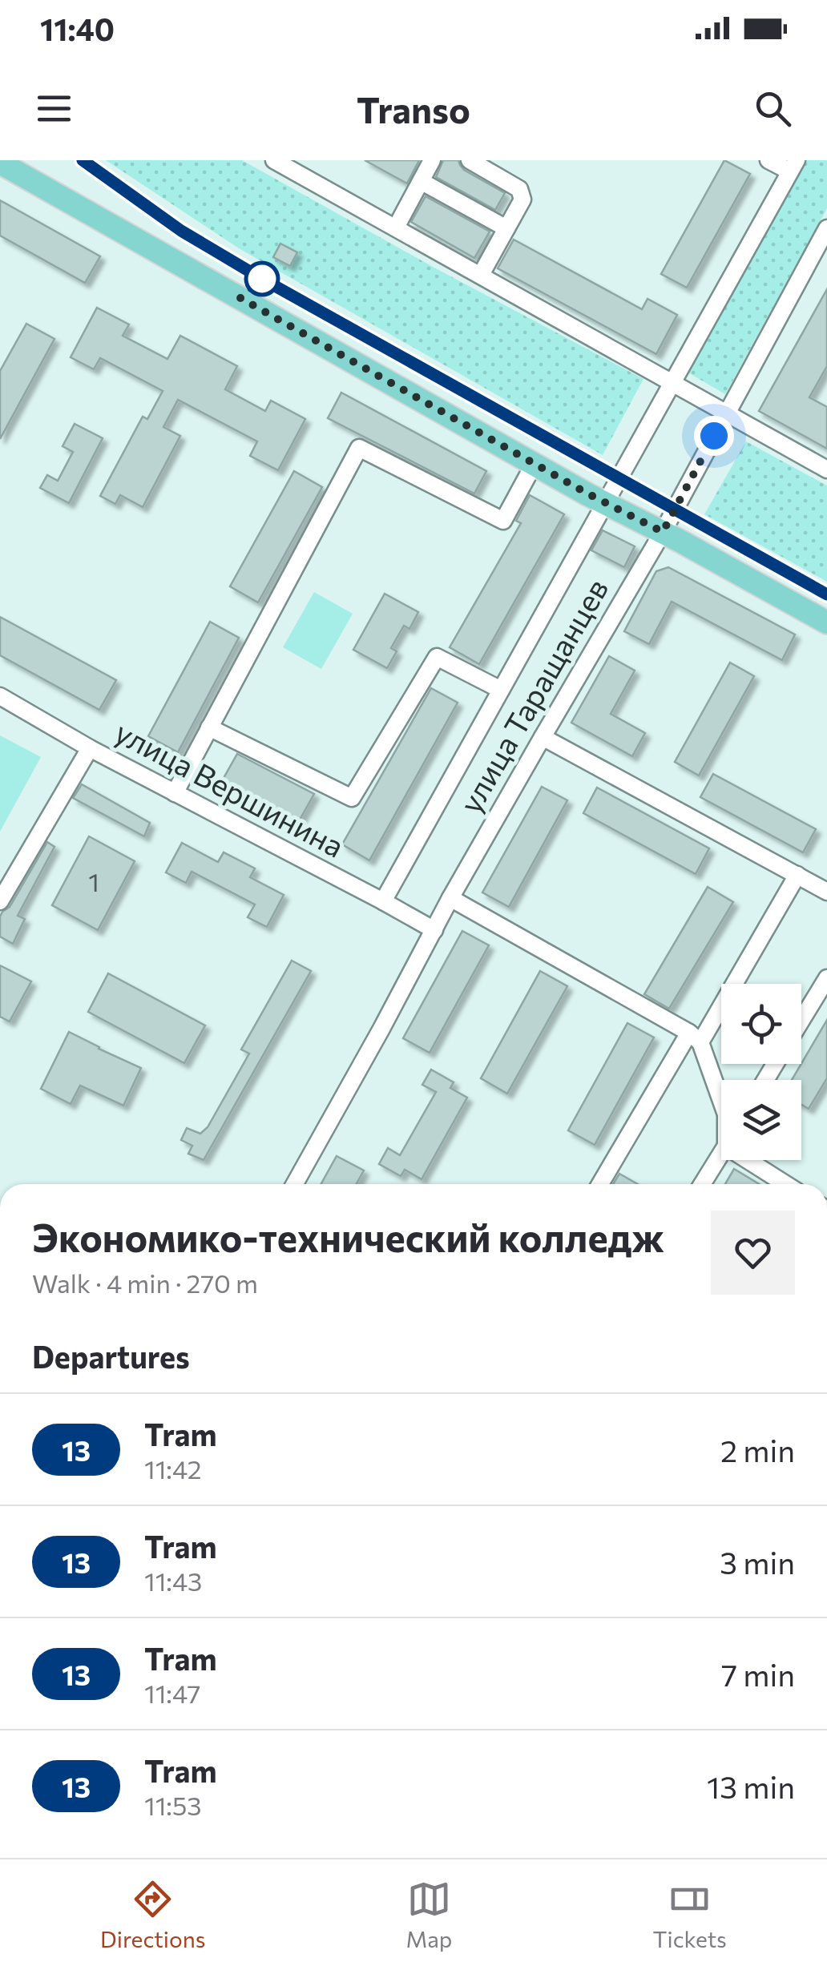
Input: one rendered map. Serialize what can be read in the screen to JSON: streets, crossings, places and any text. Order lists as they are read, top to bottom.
{
  "streets": {
    "street": ["улица Таращанцев", "улица Вершинина"]
  },
  "crossings": [
    ["улица Таращанцев", "улица Вершинина"]
  ],
  "lines": ["tram line 13"],
  "house_numbers": ["1"],
  "page": {
    "status": "11:40",
    "header": "Transo",
    "heading": [
      ["Экономико-технический колледж", "Walk · 4 min · 270 m"],
      "Departures"
    ],
    "list": [
      {
        "mark": "13",
        "name": "Tram",
        "note": "11:42",
        "value": "2 min"
      },
      {
        "mark": "13",
        "name": "Tram",
        "note": "11:43",
        "value": "3 min"
      },
      {
        "mark": "13",
        "name": "Tram",
        "note": "11:47",
        "value": "7 min"
      },
      {
        "mark": "13",
        "name": "Tram",
        "note": "11:53",
        "value": "13 min"
      }
    ],
    "tabs": ["Directions", "Map", "Tickets"]
  }
}
